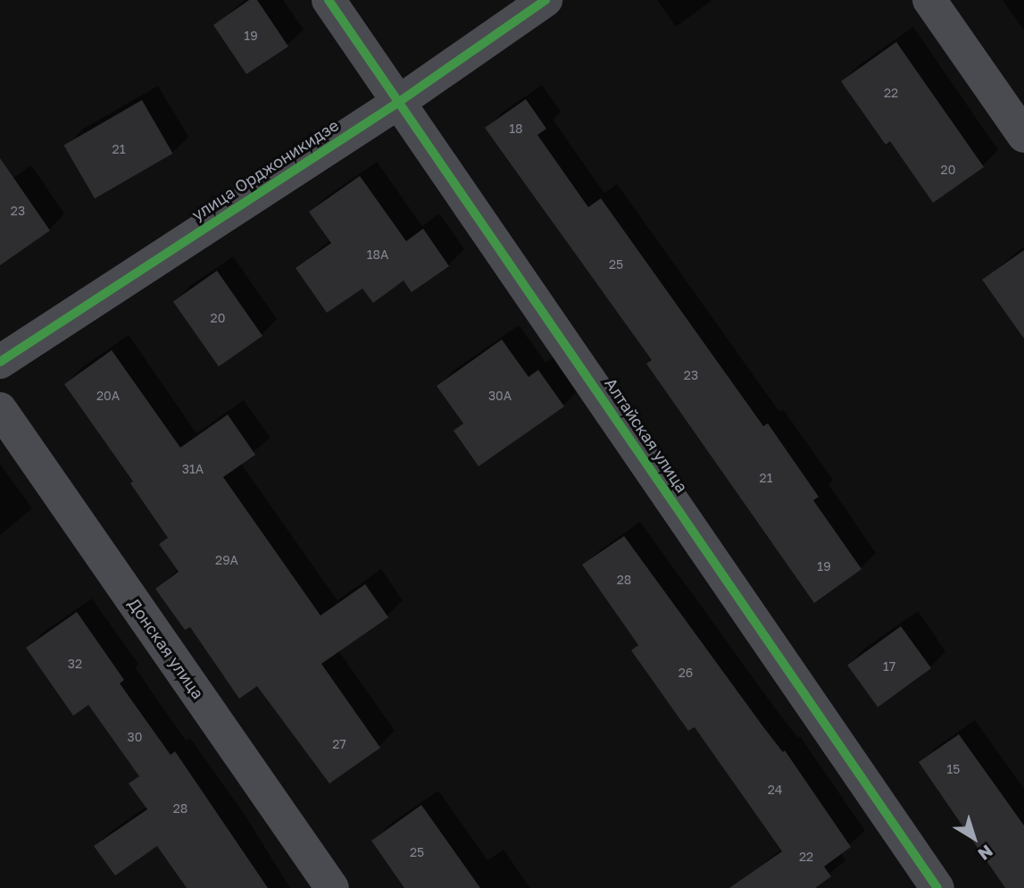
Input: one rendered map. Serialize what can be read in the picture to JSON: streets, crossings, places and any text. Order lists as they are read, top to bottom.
{
  "streets": {
    "street": ["улица Орджоникидзе", "Алтайская улица", "Донская улица"]
  },
  "crossings": [
    ["улица Орджоникидзе", "Алтайская улица"]
  ],
  "house_numbers": [
    "19",
    "22",
    "18",
    "21",
    "20",
    "23",
    "18А",
    "25",
    "20",
    "23",
    "20А",
    "30А",
    "31А",
    "21",
    "29А",
    "19",
    "28",
    "32",
    "17",
    "26",
    "30",
    "27",
    "15",
    "24",
    "28",
    "25",
    "22"
  ],
  "north": "bottom right"
}
